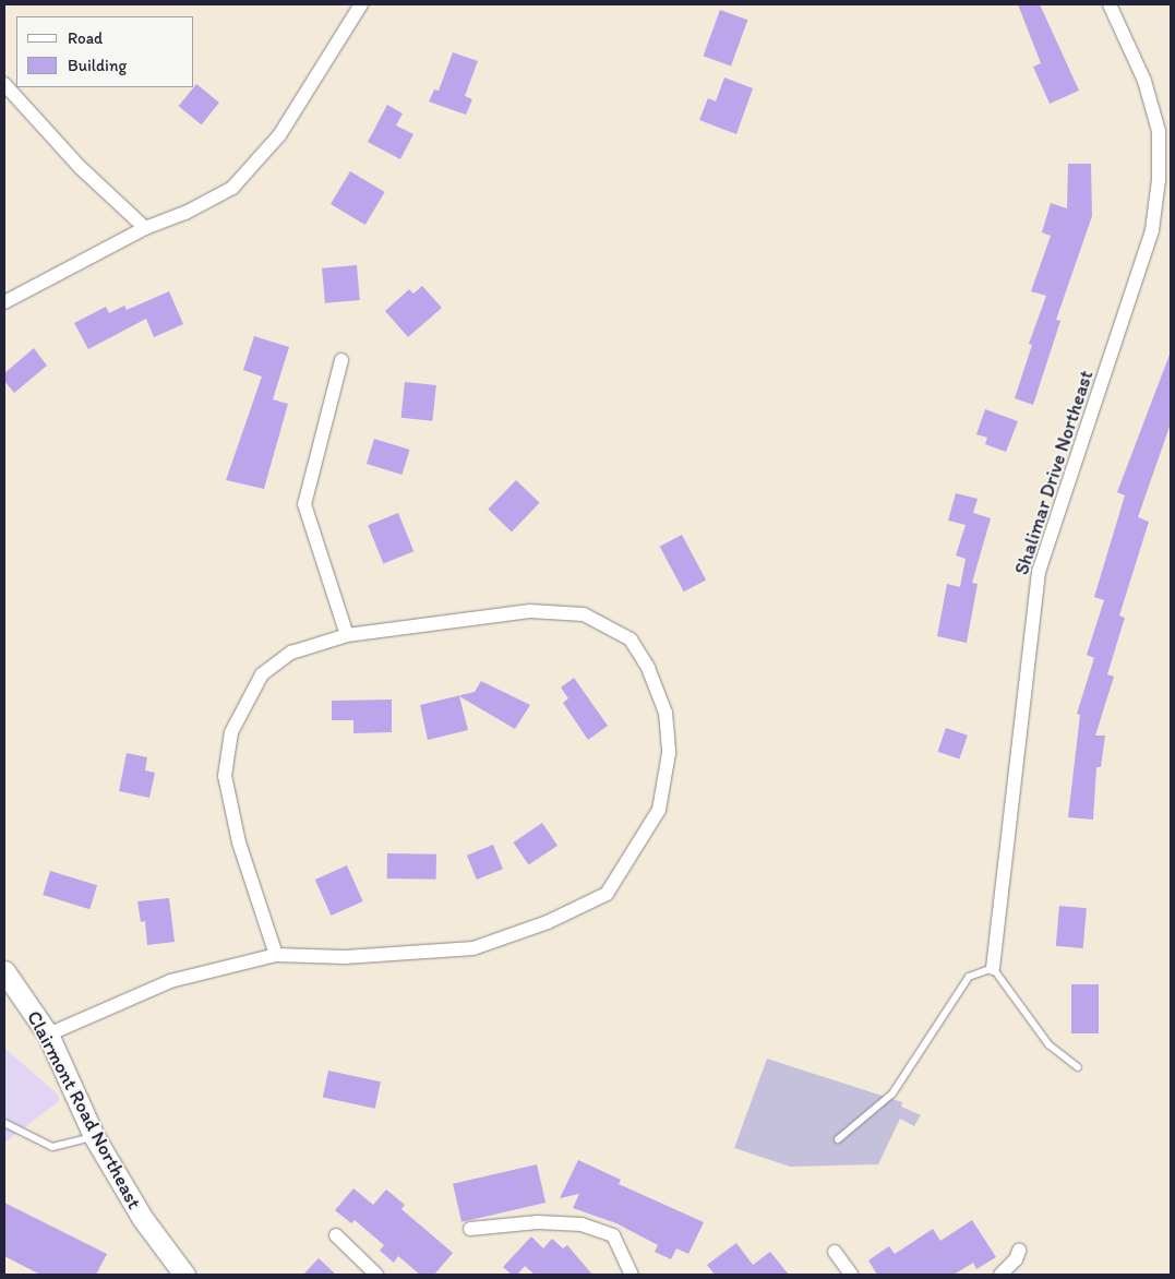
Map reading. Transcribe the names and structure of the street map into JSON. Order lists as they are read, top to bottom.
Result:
{
  "streets": {
    "main road": ["Clairmont Road Northeast"],
    "street": ["Shalimar Drive Northeast"]
  },
  "legend": ["Road", "Building"]
}
